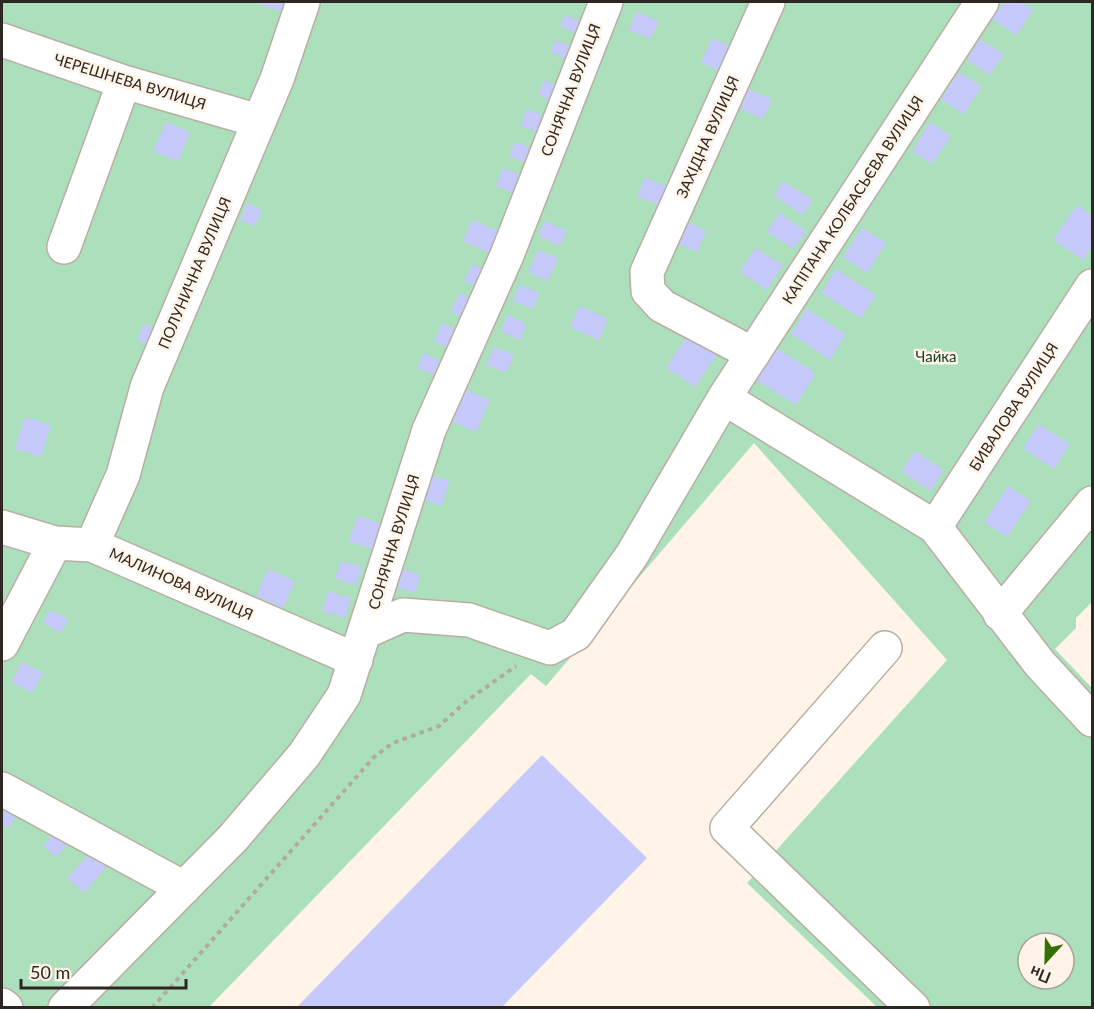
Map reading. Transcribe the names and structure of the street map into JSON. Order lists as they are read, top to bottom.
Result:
{
  "streets": {
    "lane": [
      "ЧЕРЕШНЕВА ВУЛИЦЯ",
      "СОНЯЧНА ВУЛИЦЯ",
      "ЗАХІДНА ВУЛИЦЯ",
      "КАПІТАНА КОЛБАСЬЄВА ВУЛИЦЯ",
      "ПОЛУНИЧНА ВУЛИЦЯ",
      "БИВАЛОВА ВУЛИЦЯ",
      "МАЛИНОВА ВУЛИЦЯ"
    ]
  },
  "crossings": [
    ["ЧЕРЕШНЕВА ВУЛИЦЯ", "ПОЛУНИЧНА ВУЛИЦЯ"],
    ["СОНЯЧНА ВУЛИЦЯ", "МАЛИНОВА ВУЛИЦЯ"],
    ["ЗАХІДНА ВУЛИЦЯ", "КАПІТАНА КОЛБАСЬЄВА ВУЛИЦЯ"],
    ["ПОЛУНИЧНА ВУЛИЦЯ", "МАЛИНОВА ВУЛИЦЯ"]
  ],
  "parks": ["Чайка"],
  "scale_bar": "50 m",
  "north": "bottom"
}
